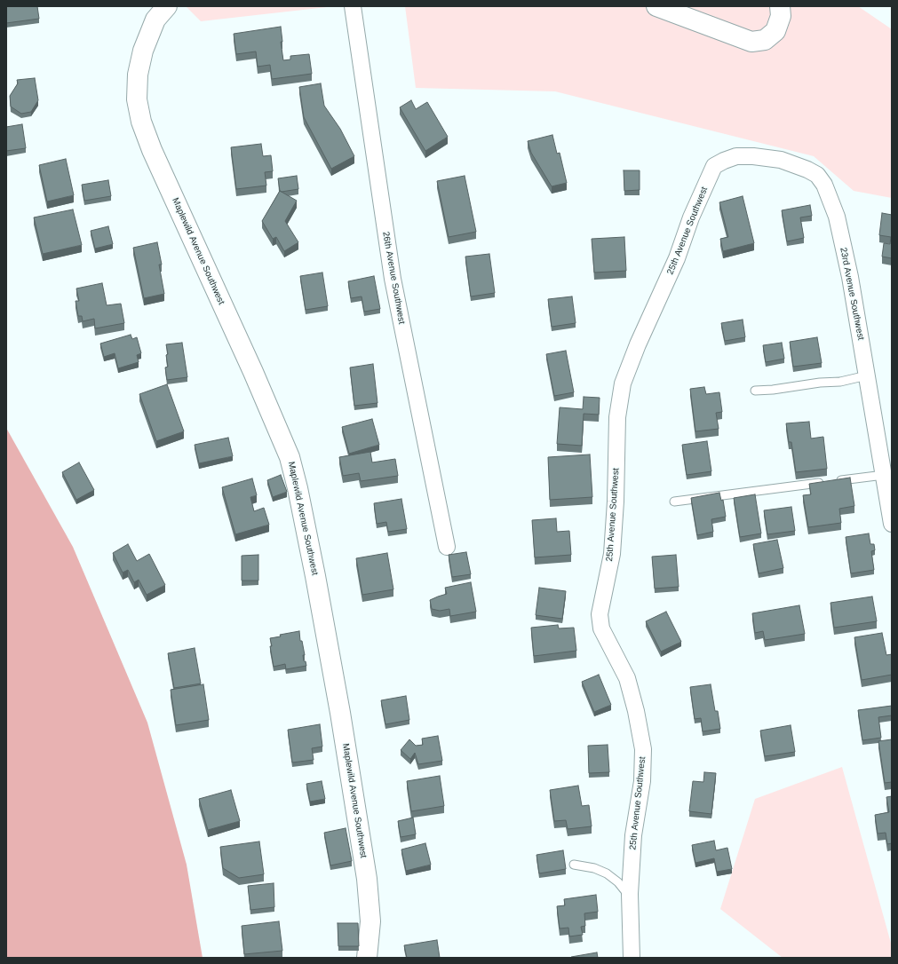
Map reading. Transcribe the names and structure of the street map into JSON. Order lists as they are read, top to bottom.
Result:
{
  "streets": {
    "street": [
      "25th Avenue Southwest",
      "Maplewild Avenue Southwest",
      "26th Avenue Southwest",
      "23rd Avenue Southwest"
    ]
  },
  "crossings": [
    ["25th Avenue Southwest", "23rd Avenue Southwest"]
  ]
}
